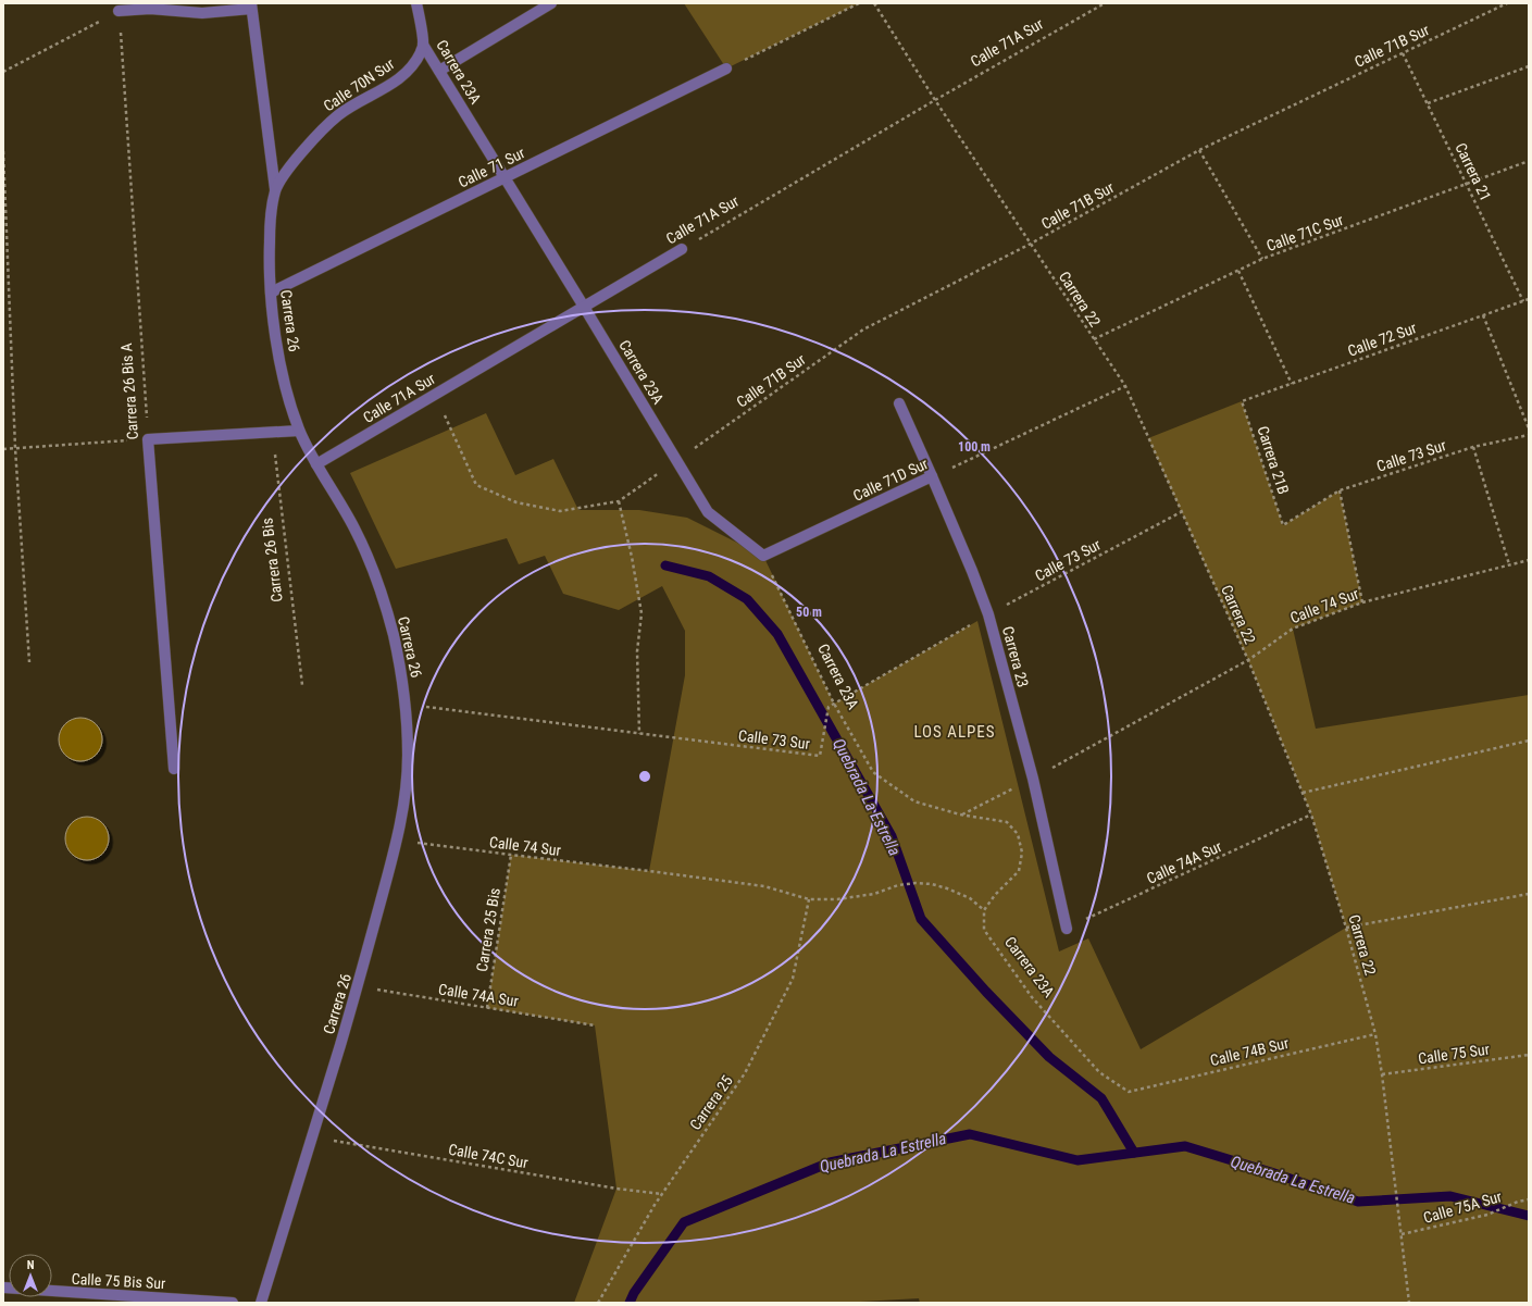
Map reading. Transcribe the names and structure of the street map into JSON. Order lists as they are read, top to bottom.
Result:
{
  "streets": {
    "street": [
      "Calle 71A Sur",
      "Carrera 23A",
      "Calle 70N Sur",
      "Calle 71 Sur",
      "Carrera 26",
      "Carrera 26 Bis A",
      "Calle 71D Sur",
      "Carrera 23",
      "Calle 75 Bis Sur"
    ],
    "path": [
      "Calle 71B Sur",
      "Carrera 21",
      "Calle 71C Sur",
      "Carrera 22",
      "Calle 72 Sur",
      "Calle 73 Sur",
      "Carrera 21B",
      "Carrera 26 Bis",
      "Calle 74 Sur",
      "Calle 74A Sur",
      "Carrera 25 Bis",
      "Calle 74B Sur",
      "Calle 75 Sur",
      "Carrera 25",
      "Calle 74C Sur",
      "Calle 75A Sur"
    ]
  },
  "crossings": [
    ["Calle 71A Sur", "Carrera 23A"],
    ["Calle 71A Sur", "Carrera 22"],
    ["Calle 71A Sur", "Carrera 26"],
    ["Calle 71B Sur", "Carrera 23A"],
    ["Calle 71B Sur", "Carrera 21"],
    ["Calle 71B Sur", "Carrera 22"],
    ["Carrera 23A", "Calle 70N Sur"],
    ["Carrera 23A", "Calle 71 Sur"],
    ["Carrera 23A", "Calle 73 Sur"],
    ["Carrera 23A", "Calle 71D Sur"],
    ["Carrera 23A", "Calle 74 Sur"],
    ["Carrera 23A", "Calle 74B Sur"],
    ["Calle 70N Sur", "Carrera 26"],
    ["Calle 71 Sur", "Carrera 26"],
    ["Carrera 21", "Calle 71C Sur"],
    ["Carrera 21", "Calle 72 Sur"],
    ["Calle 71C Sur", "Carrera 22"],
    ["Carrera 22", "Calle 73 Sur"],
    ["Carrera 22", "Calle 71D Sur"],
    ["Carrera 22", "Calle 74 Sur"],
    ["Carrera 22", "Calle 74A Sur"],
    ["Carrera 22", "Calle 74B Sur"],
    ["Carrera 22", "Calle 75 Sur"],
    ["Carrera 22", "Calle 75A Sur"],
    ["Carrera 26", "Calle 73 Sur"],
    ["Carrera 26", "Calle 74 Sur"],
    ["Carrera 26", "Calle 74A Sur"],
    ["Carrera 26", "Calle 74C Sur"],
    ["Calle 72 Sur", "Carrera 21B"],
    ["Calle 73 Sur", "Carrera 21B"],
    ["Calle 73 Sur", "Carrera 23"],
    ["Calle 71D Sur", "Carrera 23"],
    ["Calle 74 Sur", "Carrera 23"],
    ["Calle 74 Sur", "Carrera 25 Bis"],
    ["Calle 74 Sur", "Carrera 25"],
    ["Carrera 23", "Calle 74A Sur"],
    ["Calle 74A Sur", "Carrera 25 Bis"],
    ["Carrera 25", "Calle 74C Sur"]
  ],
  "districts": ["LOS ALPES"],
  "water": ["Quebrada La Estrella"],
  "north": "top",
  "rings": ["100 m", "50 m"]
}
